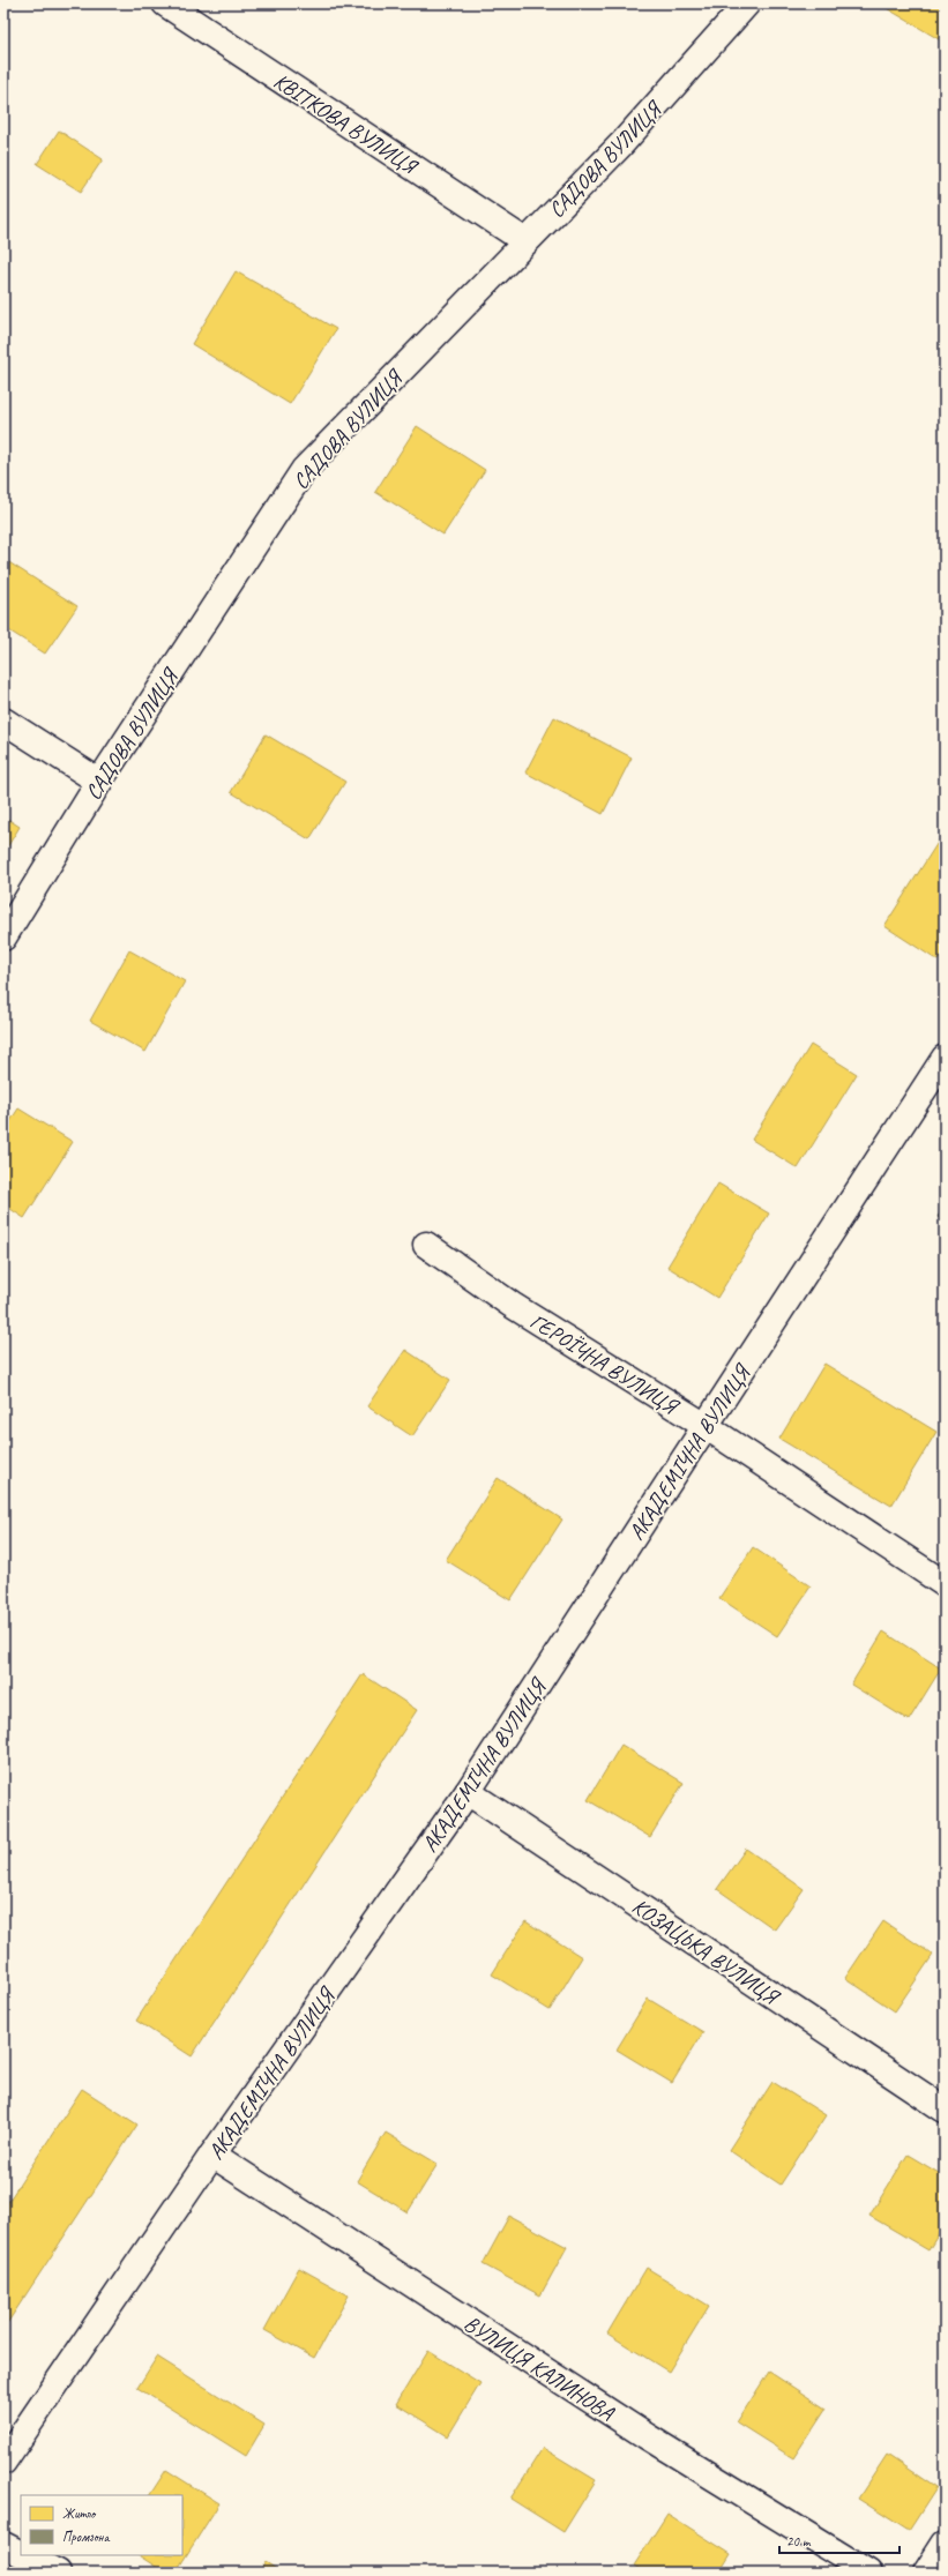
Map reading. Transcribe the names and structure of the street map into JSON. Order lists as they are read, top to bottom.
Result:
{
  "streets": {
    "street": [
      "КВІТКОВА ВУЛИЦЯ",
      "САДОВА ВУЛИЦЯ",
      "ГЕРОЇЧНА ВУЛИЦЯ",
      "АКАДЕМІЧНА ВУЛИЦЯ",
      "КОЗАЦЬКА ВУЛИЦЯ",
      "ВУЛИЦЯ КАЛИНОВА"
    ]
  },
  "crossings": [
    ["КВІТКОВА ВУЛИЦЯ", "САДОВА ВУЛИЦЯ"],
    ["ГЕРОЇЧНА ВУЛИЦЯ", "АКАДЕМІЧНА ВУЛИЦЯ"],
    ["АКАДЕМІЧНА ВУЛИЦЯ", "КОЗАЦЬКА ВУЛИЦЯ"],
    ["АКАДЕМІЧНА ВУЛИЦЯ", "ВУЛИЦЯ КАЛИНОВА"]
  ],
  "legend": ["Житло", "Промзона"],
  "scale_bar": "20 m"
}
